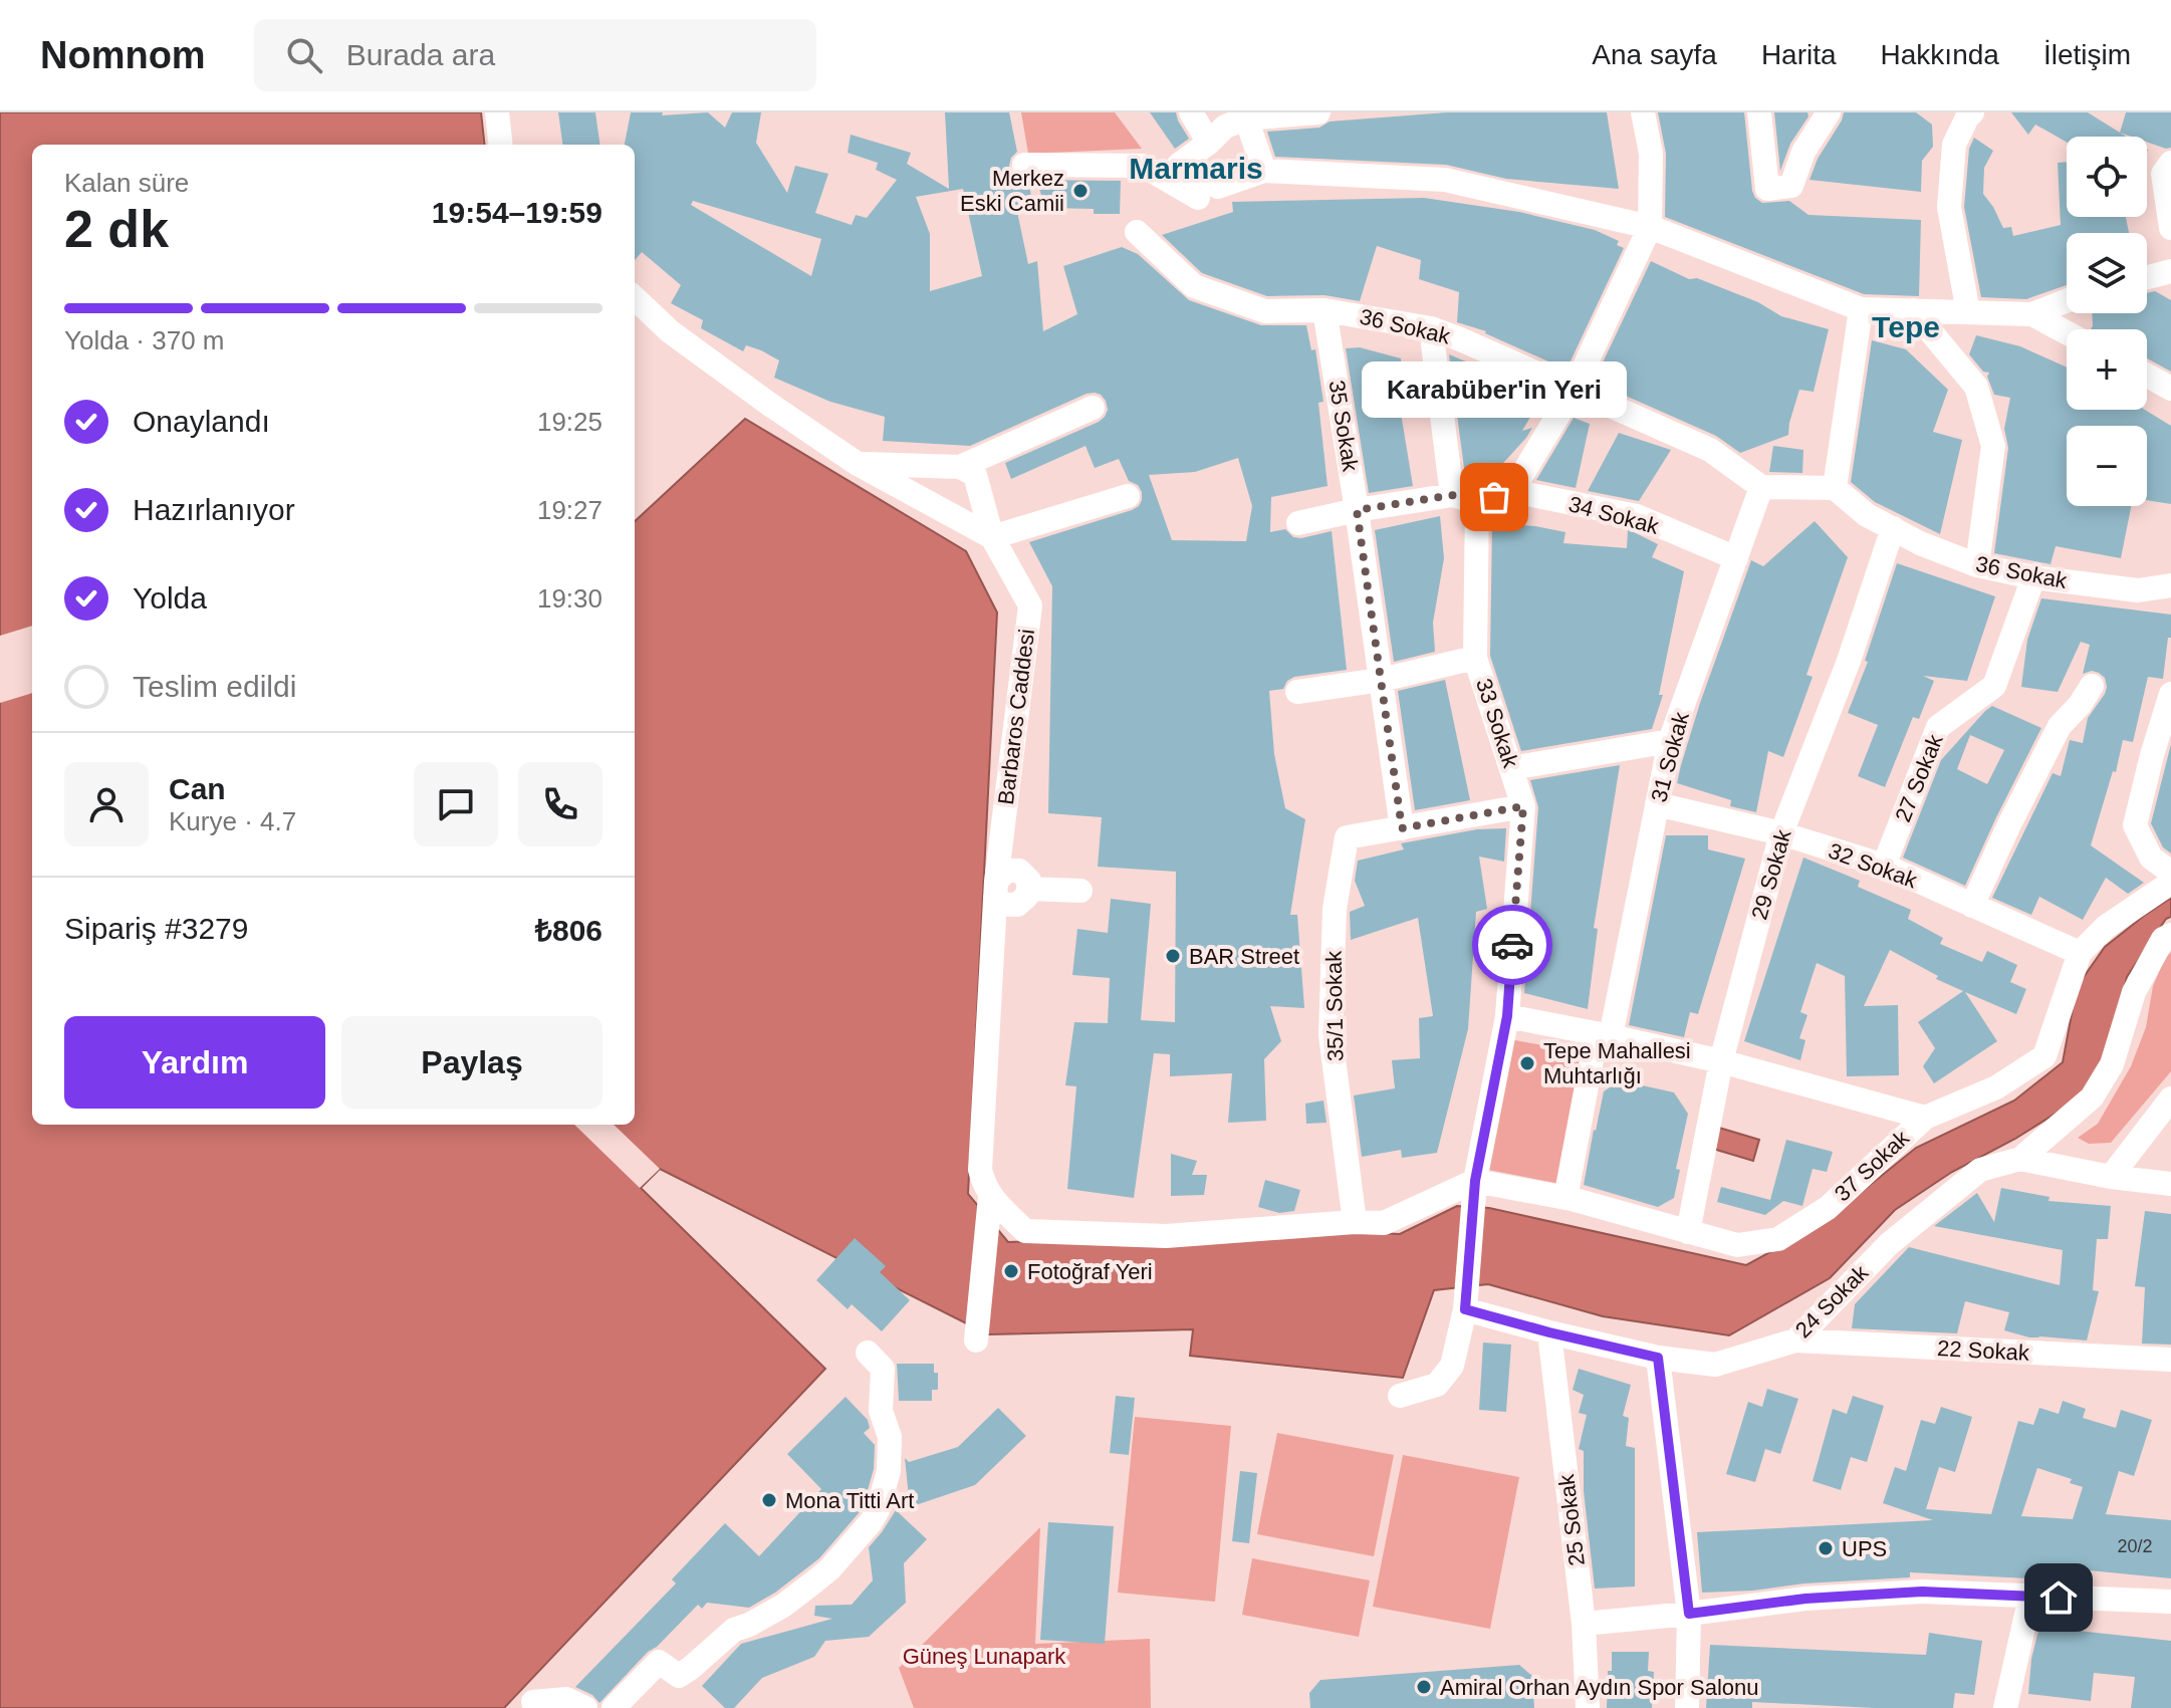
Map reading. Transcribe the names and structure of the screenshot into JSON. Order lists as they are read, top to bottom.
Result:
{
  "streets": {
    "street": [
      "36 Sokak",
      "35 Sokak",
      "34 Sokak",
      "Barbaros Caddesi",
      "33 Sokak",
      "31 Sokak",
      "27 Sokak",
      "32 Sokak",
      "29 Sokak",
      "35/1 Sokak",
      "37 Sokak",
      "24 Sokak",
      "22 Sokak",
      "25 Sokak"
    ]
  },
  "crossings": [
    ["36 Sokak", "35 Sokak"],
    ["36 Sokak", "31 Sokak"],
    ["36 Sokak", "27 Sokak"],
    ["36 Sokak", "29 Sokak"],
    ["35 Sokak", "35/1 Sokak"],
    ["34 Sokak", "33 Sokak"],
    ["34 Sokak", "31 Sokak"],
    ["33 Sokak", "37 Sokak"],
    ["33 Sokak", "24 Sokak"],
    ["31 Sokak", "32 Sokak"],
    ["31 Sokak", "37 Sokak"],
    ["27 Sokak", "32 Sokak"],
    ["32 Sokak", "29 Sokak"],
    ["32 Sokak", "37 Sokak"],
    ["29 Sokak", "37 Sokak"],
    ["24 Sokak", "22 Sokak"],
    ["24 Sokak", "25 Sokak"]
  ],
  "districts": ["Marmaris", "Tepe"],
  "parks": ["Güneş Lunapark"],
  "places": [
    "Merkez Eski Camii",
    "Karabüber'in Yeri",
    "BAR Street",
    "Tepe Mahallesi Muhtarlığı",
    "Fotoğraf Yeri",
    "Mona Titti Art",
    "UPS",
    "Amiral Orhan Aydın Spor Salonu"
  ],
  "house_numbers": ["20/2"],
  "page": {
    "header": "Nomnom",
    "search": "Burada ara",
    "nav": [
      "Ana sayfa",
      "Harita",
      "Hakkında",
      "İletişim"
    ],
    "map_buttons": ["+", "−"],
    "heading": ["2 dk", "Kalan süre", "19:54–19:59"],
    "panel": [
      "Can",
      "Kurye · 4.7",
      "Sipariş #3279",
      "₺806"
    ],
    "bar": "Yolda · 370 m",
    "bubble": "Karabüber'in Yeri",
    "list": [
      ["Onaylandı", "19:25"],
      ["Hazırlanıyor", "19:27"],
      ["Yolda", "19:30"],
      "Teslim edildi"
    ],
    "buttons": ["Yardım", "Paylaş"]
  }
}
